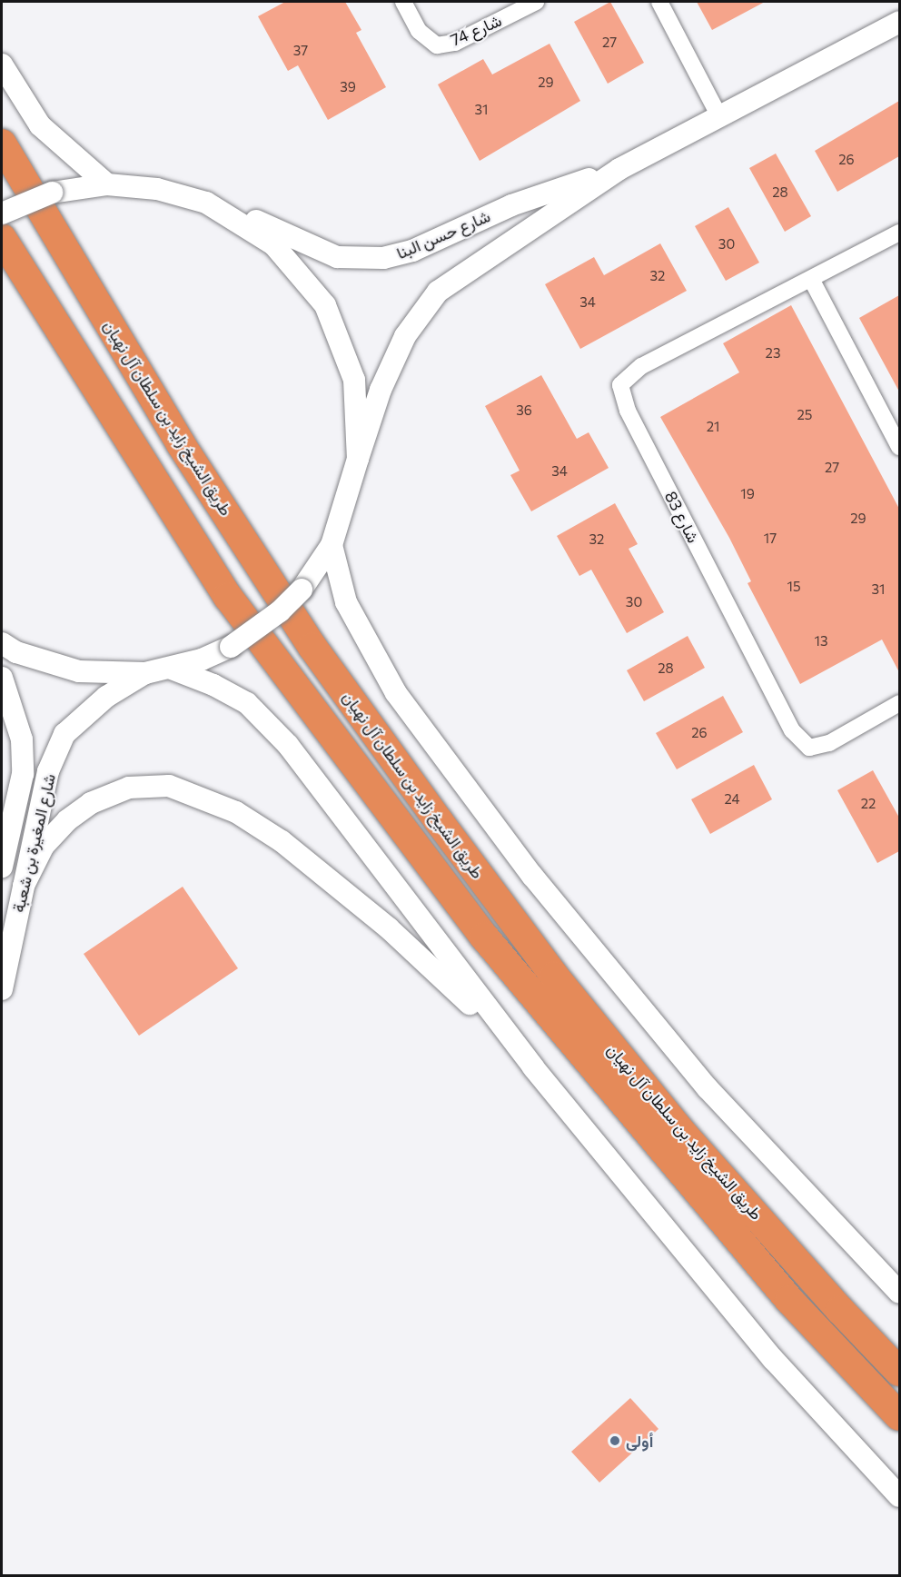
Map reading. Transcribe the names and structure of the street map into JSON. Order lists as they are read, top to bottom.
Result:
{
  "streets": {
    "highway": ["طريق الشيخ زايد بن سلطان آل نهيان"],
    "main road": ["شارع حسن البنا", "شارع المغيرة بن شعبة"],
    "street": ["شارع 74", "شارع 83"]
  },
  "places": ["أولى"],
  "house_numbers": [
    "27",
    "37",
    "29",
    "39",
    "31",
    "26",
    "28",
    "30",
    "32",
    "34",
    "23",
    "36",
    "25",
    "21",
    "27",
    "34",
    "19",
    "29",
    "17",
    "32",
    "15",
    "31",
    "30",
    "13",
    "28",
    "26",
    "24",
    "22"
  ]
}
